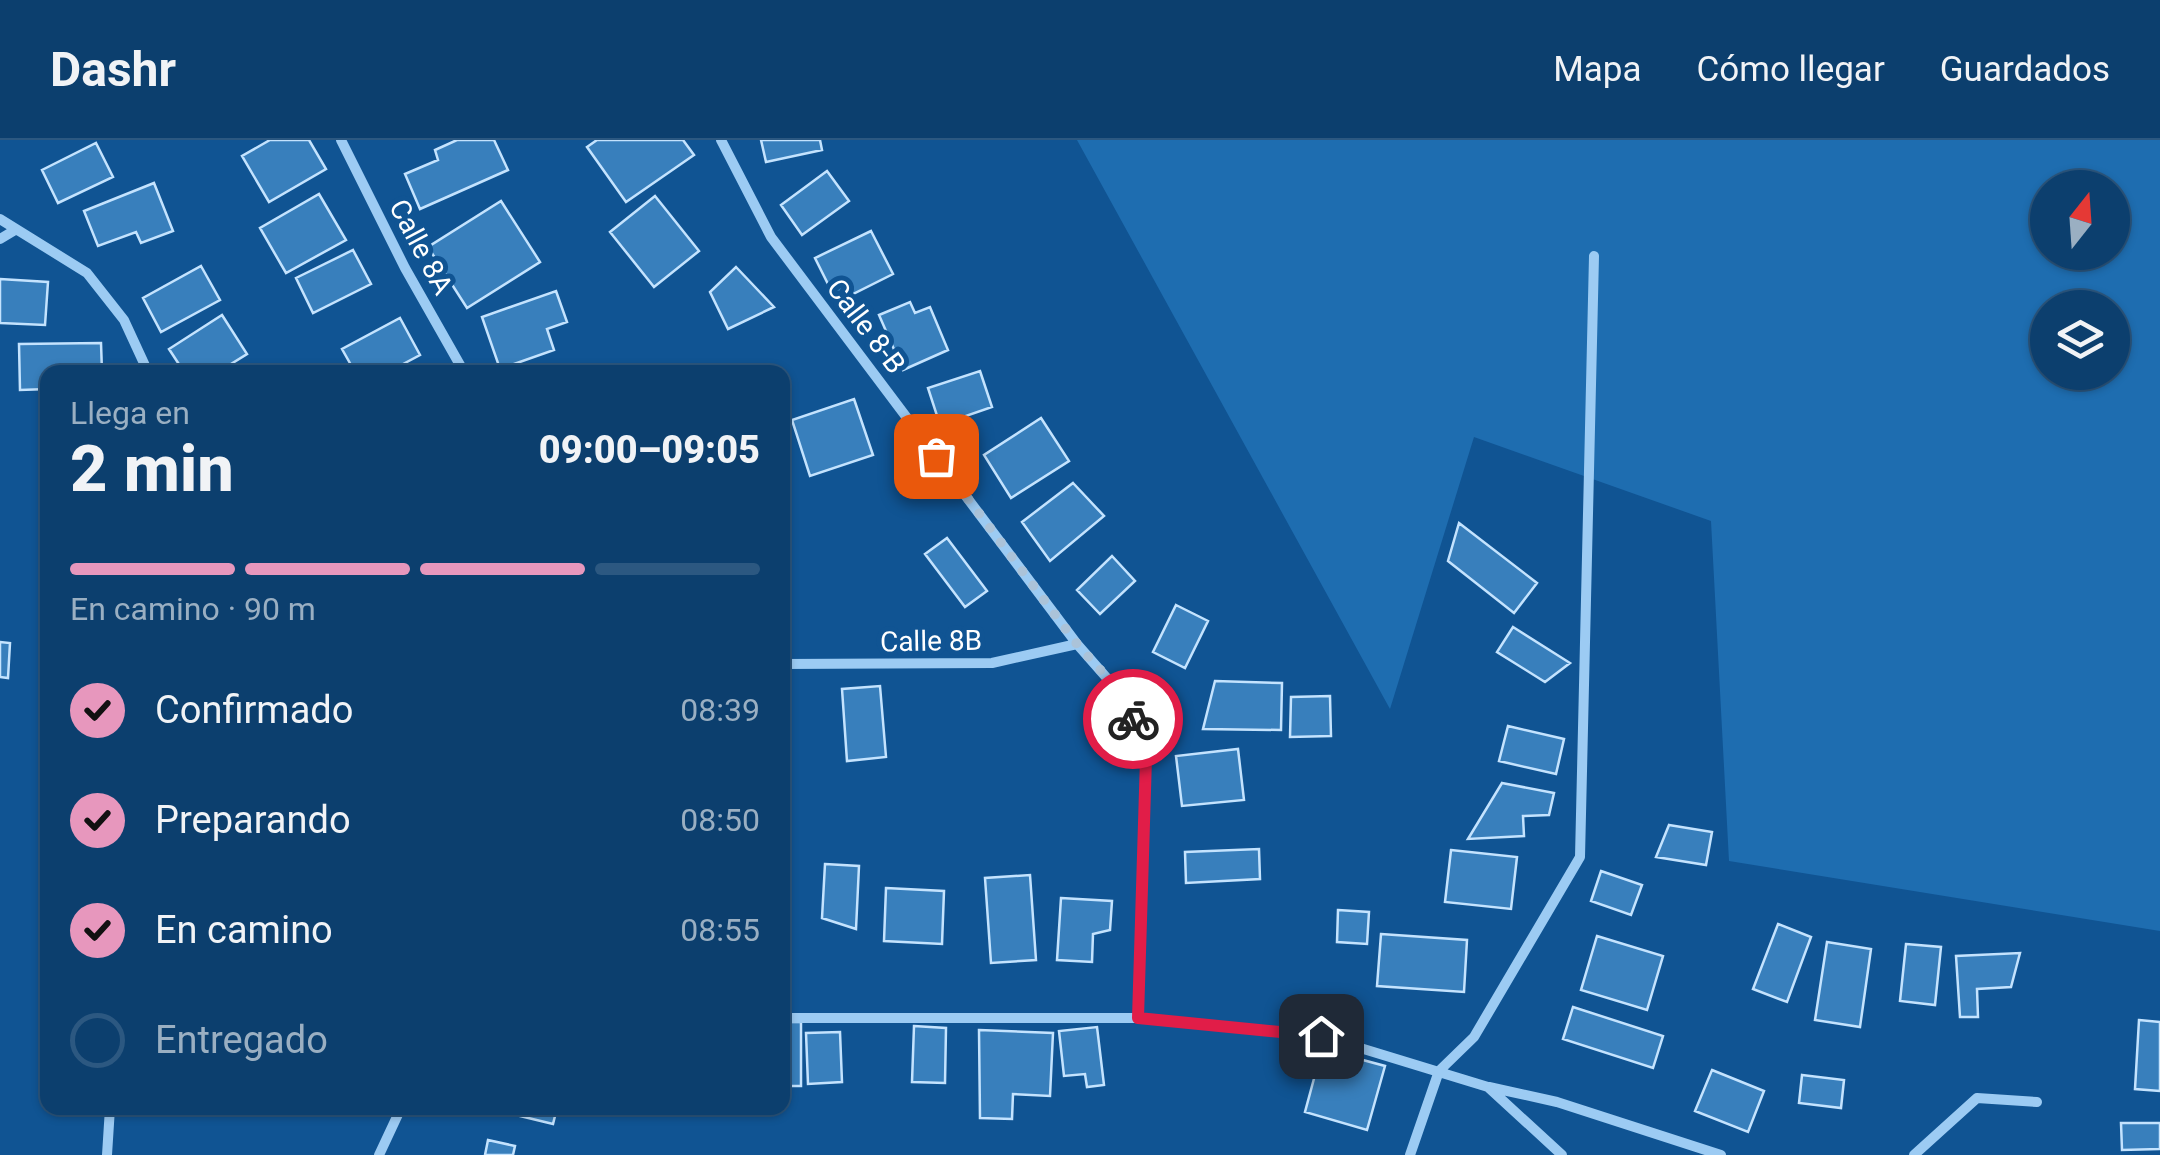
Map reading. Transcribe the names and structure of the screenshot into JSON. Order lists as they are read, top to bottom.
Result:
{
  "streets": {
    "street": ["Calle 8A", "Calle 8-B", "Calle 8B"]
  },
  "crossings": [
    ["Calle 8-B", "Calle 8B"]
  ],
  "north": "top",
  "page": {
    "header": "Dashr",
    "nav": ["Mapa", "Cómo llegar", "Guardados"],
    "heading": ["2 min", "Llega en", "09:00–09:05"],
    "bar": "En camino · 90 m",
    "list": [
      ["Confirmado", "08:39"],
      ["Preparando", "08:50"],
      ["En camino", "08:55"],
      "Entregado"
    ]
  }
}
